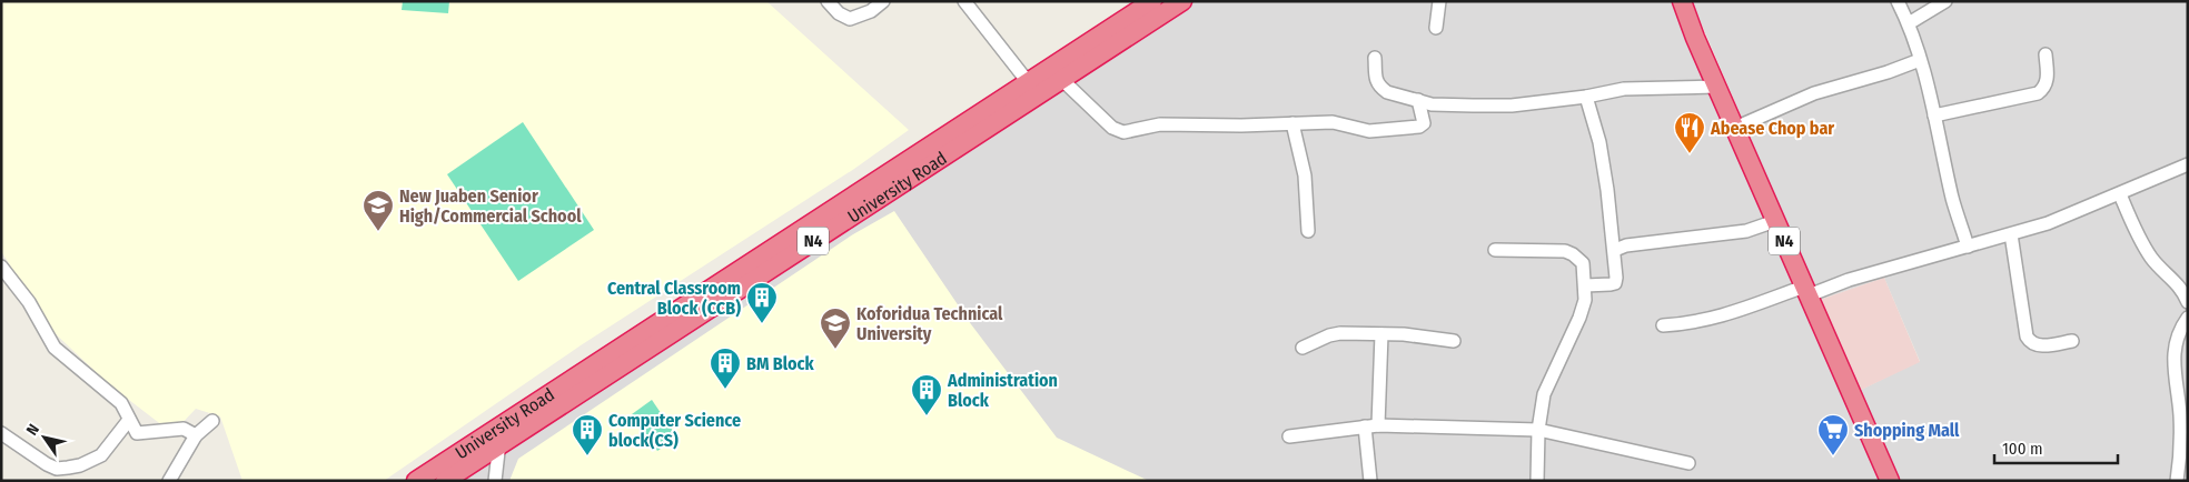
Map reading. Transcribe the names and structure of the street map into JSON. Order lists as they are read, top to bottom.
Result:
{
  "streets": {
    "highway": ["University Road", "N4"]
  },
  "places": {
    "restaurant": ["Abease Chop bar"],
    "school or university": ["New Juaben Senior High/Commercial School", "Koforidua Technical University"],
    "building": [
      "Central Classroom Block (CCB)",
      "BM Block",
      "Administration Block",
      "Computer Science block(CS)"
    ],
    "supermarket": ["Shopping Mall"]
  },
  "scale_bar": "100 m",
  "north": "top left"
}
